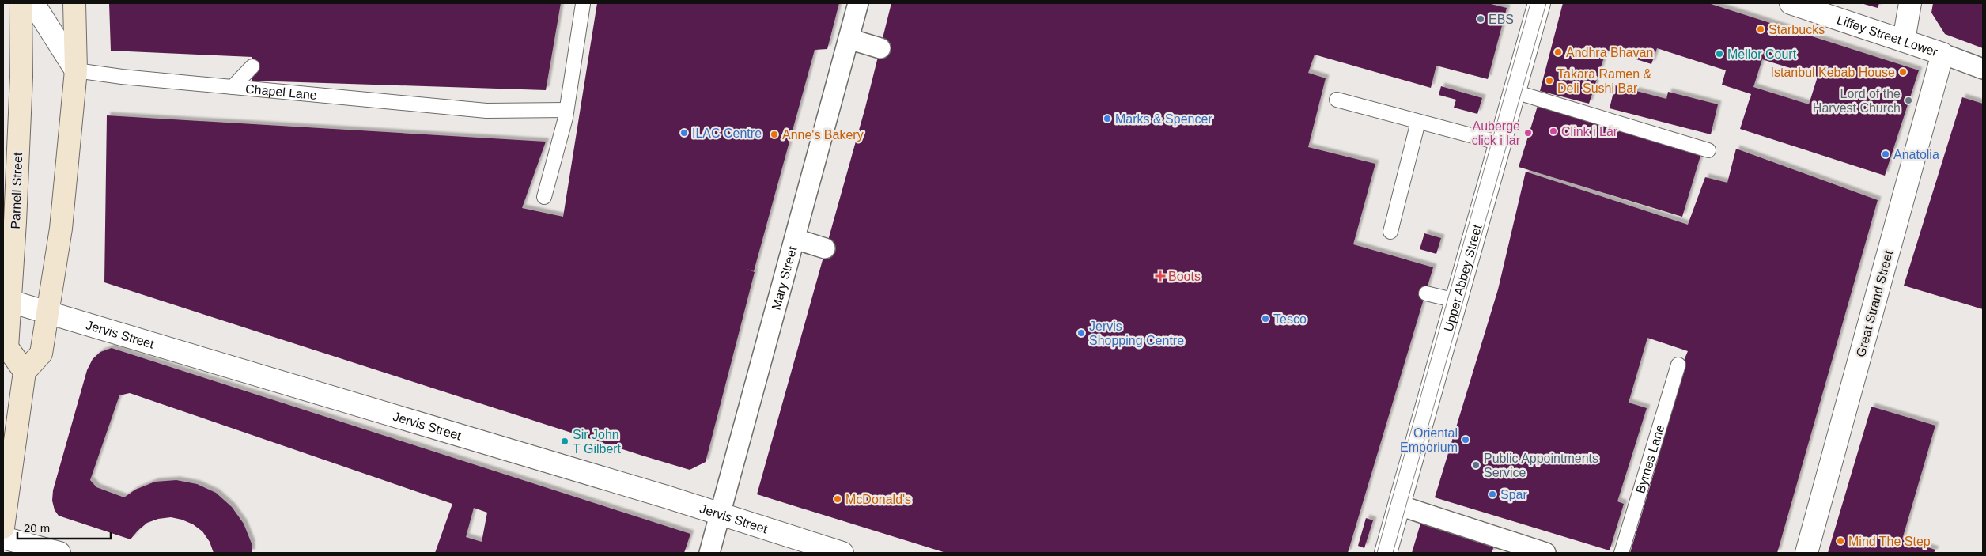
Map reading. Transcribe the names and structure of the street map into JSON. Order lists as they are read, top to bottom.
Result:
{
  "streets": {
    "main road": ["Parnell Street"],
    "street": [
      "Liffey Street Lower",
      "Mary Street",
      "Upper Abbey Street",
      "Great Strand Street",
      "Jervis Street"
    ],
    "lane": ["Chapel Lane", "Byrnes Lane"]
  },
  "crossings": [
    ["Liffey Street Lower", "Great Strand Street"],
    ["Parnell Street", "Jervis Street"],
    ["Mary Street", "Jervis Street"]
  ],
  "places": {
    "other": [
      "EBS",
      "Starbucks",
      "Andhra Bhavan",
      "Mellor Court",
      "Istanbul Kebab House",
      "Takara Ramen & Deli Sushi Bar",
      "Lord of the Harvest Church",
      "Marks & Spencer",
      "Clink i Lár",
      "ILAC Centre",
      "Auberge click i lar",
      "Anne's Bakery",
      "Anatolia",
      "Tesco",
      "Jervis Shopping Centre",
      "Oriental Emporium",
      "Sir John T Gilbert",
      "Public Appointments Service",
      "Spar",
      "McDonald's",
      "Mind The Step"
    ],
    "health": ["Boots"]
  },
  "scale_bar": "20 m"
}
